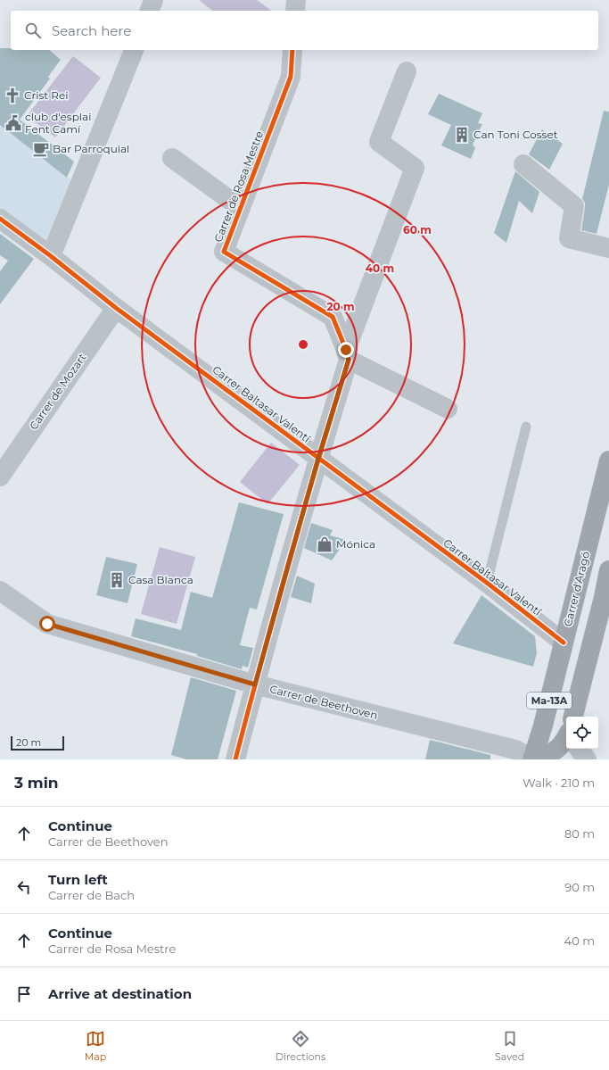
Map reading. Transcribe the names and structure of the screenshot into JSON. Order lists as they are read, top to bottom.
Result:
{
  "streets": {
    "main road": ["Carrer d'Aragó", "Ma-13A"],
    "street": [
      "Carrer de Rosa Mestre",
      "Carrer de Mozart",
      "Carrer Baltasar Valentí",
      "Carrer de Beethoven"
    ]
  },
  "crossings": [
    ["Carrer de Mozart", "Carrer Baltasar Valentí"],
    ["Carrer Baltasar Valentí", "Carrer d'Aragó"],
    ["Carrer d'Aragó", "Carrer de Beethoven"]
  ],
  "places": {
    "church": ["Crist Rei"],
    "public building": ["club d'esplai Fent Camí"],
    "building": ["Can Toni Cosset", "Casa Blanca"],
    "cafe": ["Bar Parroquial"],
    "shop": ["Mónica"]
  },
  "scale_bar": "20 m",
  "page": {
    "search": "Search here",
    "scale": "20 m",
    "heading": ["3 min", "Walk · 210 m"],
    "list": [
      ["Continue", "Carrer de Beethoven", "80 m"],
      ["Turn left", "Carrer de Bach", "90 m"],
      ["Continue", "Carrer de Rosa Mestre", "40 m"],
      "Arrive at destination"
    ],
    "nav": ["Map", "Directions", "Saved"]
  },
  "rings": ["60 m", "40 m", "20 m"]
}
